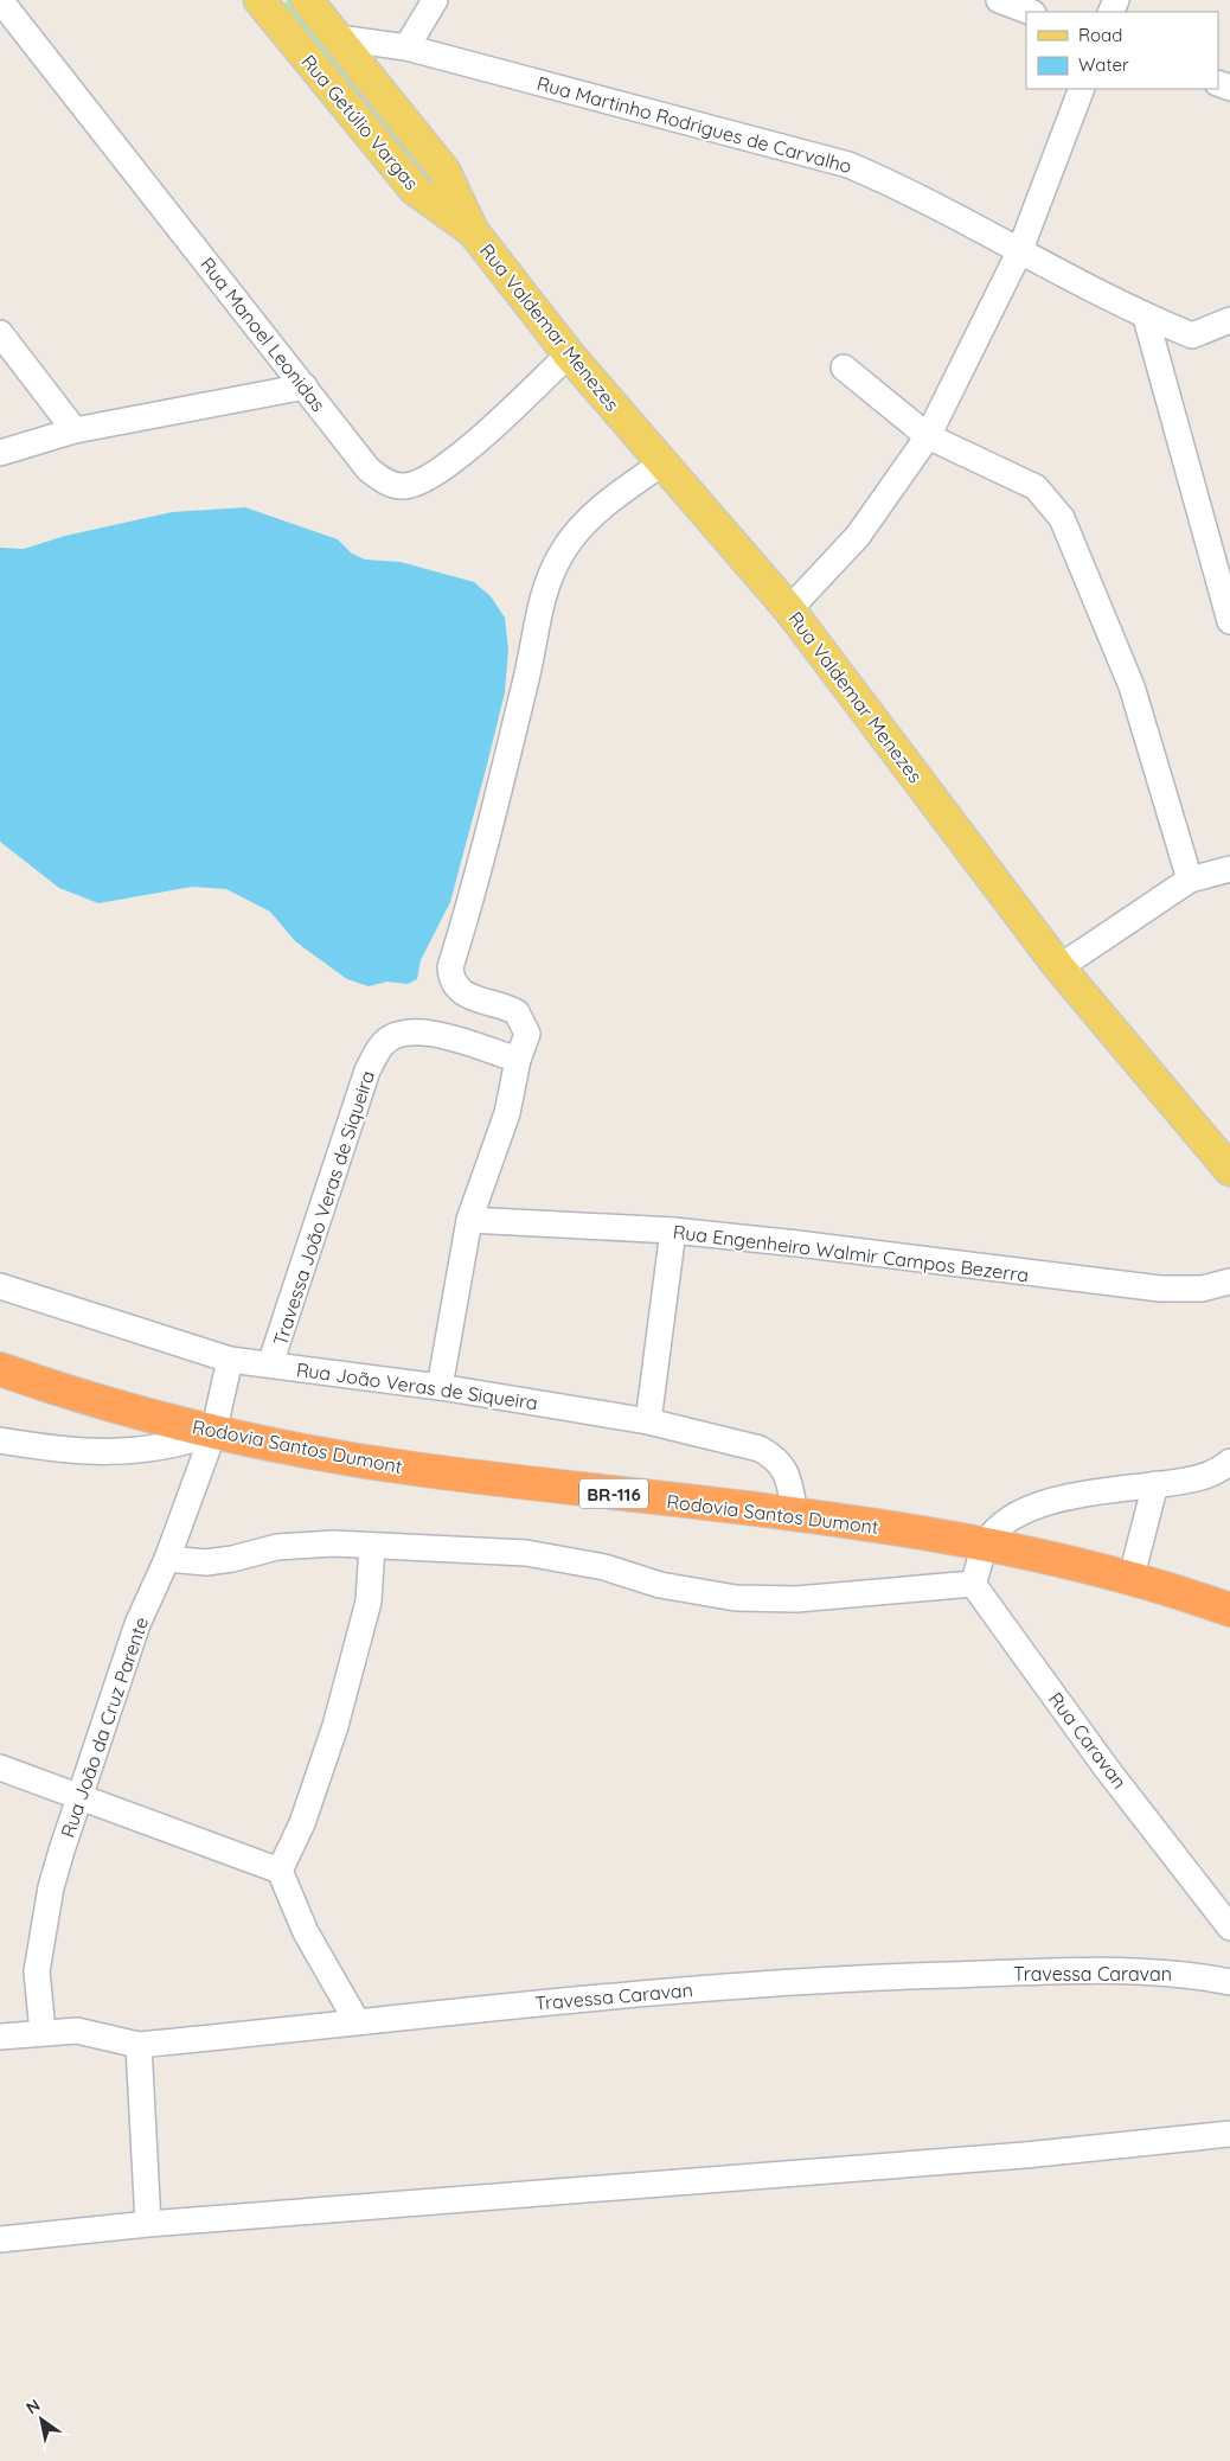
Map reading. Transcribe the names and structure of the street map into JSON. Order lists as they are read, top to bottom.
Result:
{
  "streets": {
    "highway": ["Rodovia Santos Dumont", "BR-116"],
    "main road": ["Rua Getúlio Vargas", "Rua Valdemar Menezes"],
    "street": [
      "Rua Martinho Rodrigues de Carvalho",
      "Rua Manoel Leonidas",
      "Travessa João Veras de Siqueira",
      "Rua Engenheiro Walmir Campos Bezerra",
      "Rua João Veras de Siqueira",
      "Rua João da Cruz Parente",
      "Rua Caravan",
      "Travessa Caravan"
    ]
  },
  "crossings": [
    ["Rua Getúlio Vargas", "Rua Martinho Rodrigues de Carvalho"],
    ["Rua Getúlio Vargas", "Rua Valdemar Menezes"],
    ["Rua Valdemar Menezes", "Rua Manoel Leonidas"],
    ["Travessa João Veras de Siqueira", "Rua João Veras de Siqueira"],
    ["Rua João Veras de Siqueira", "Rodovia Santos Dumont"],
    ["Rua João Veras de Siqueira", "Rua João da Cruz Parente"],
    ["Rodovia Santos Dumont", "Rua João da Cruz Parente"],
    ["Rua João da Cruz Parente", "Travessa Caravan"]
  ],
  "legend": ["Road", "Water"],
  "north": "top left"
}
